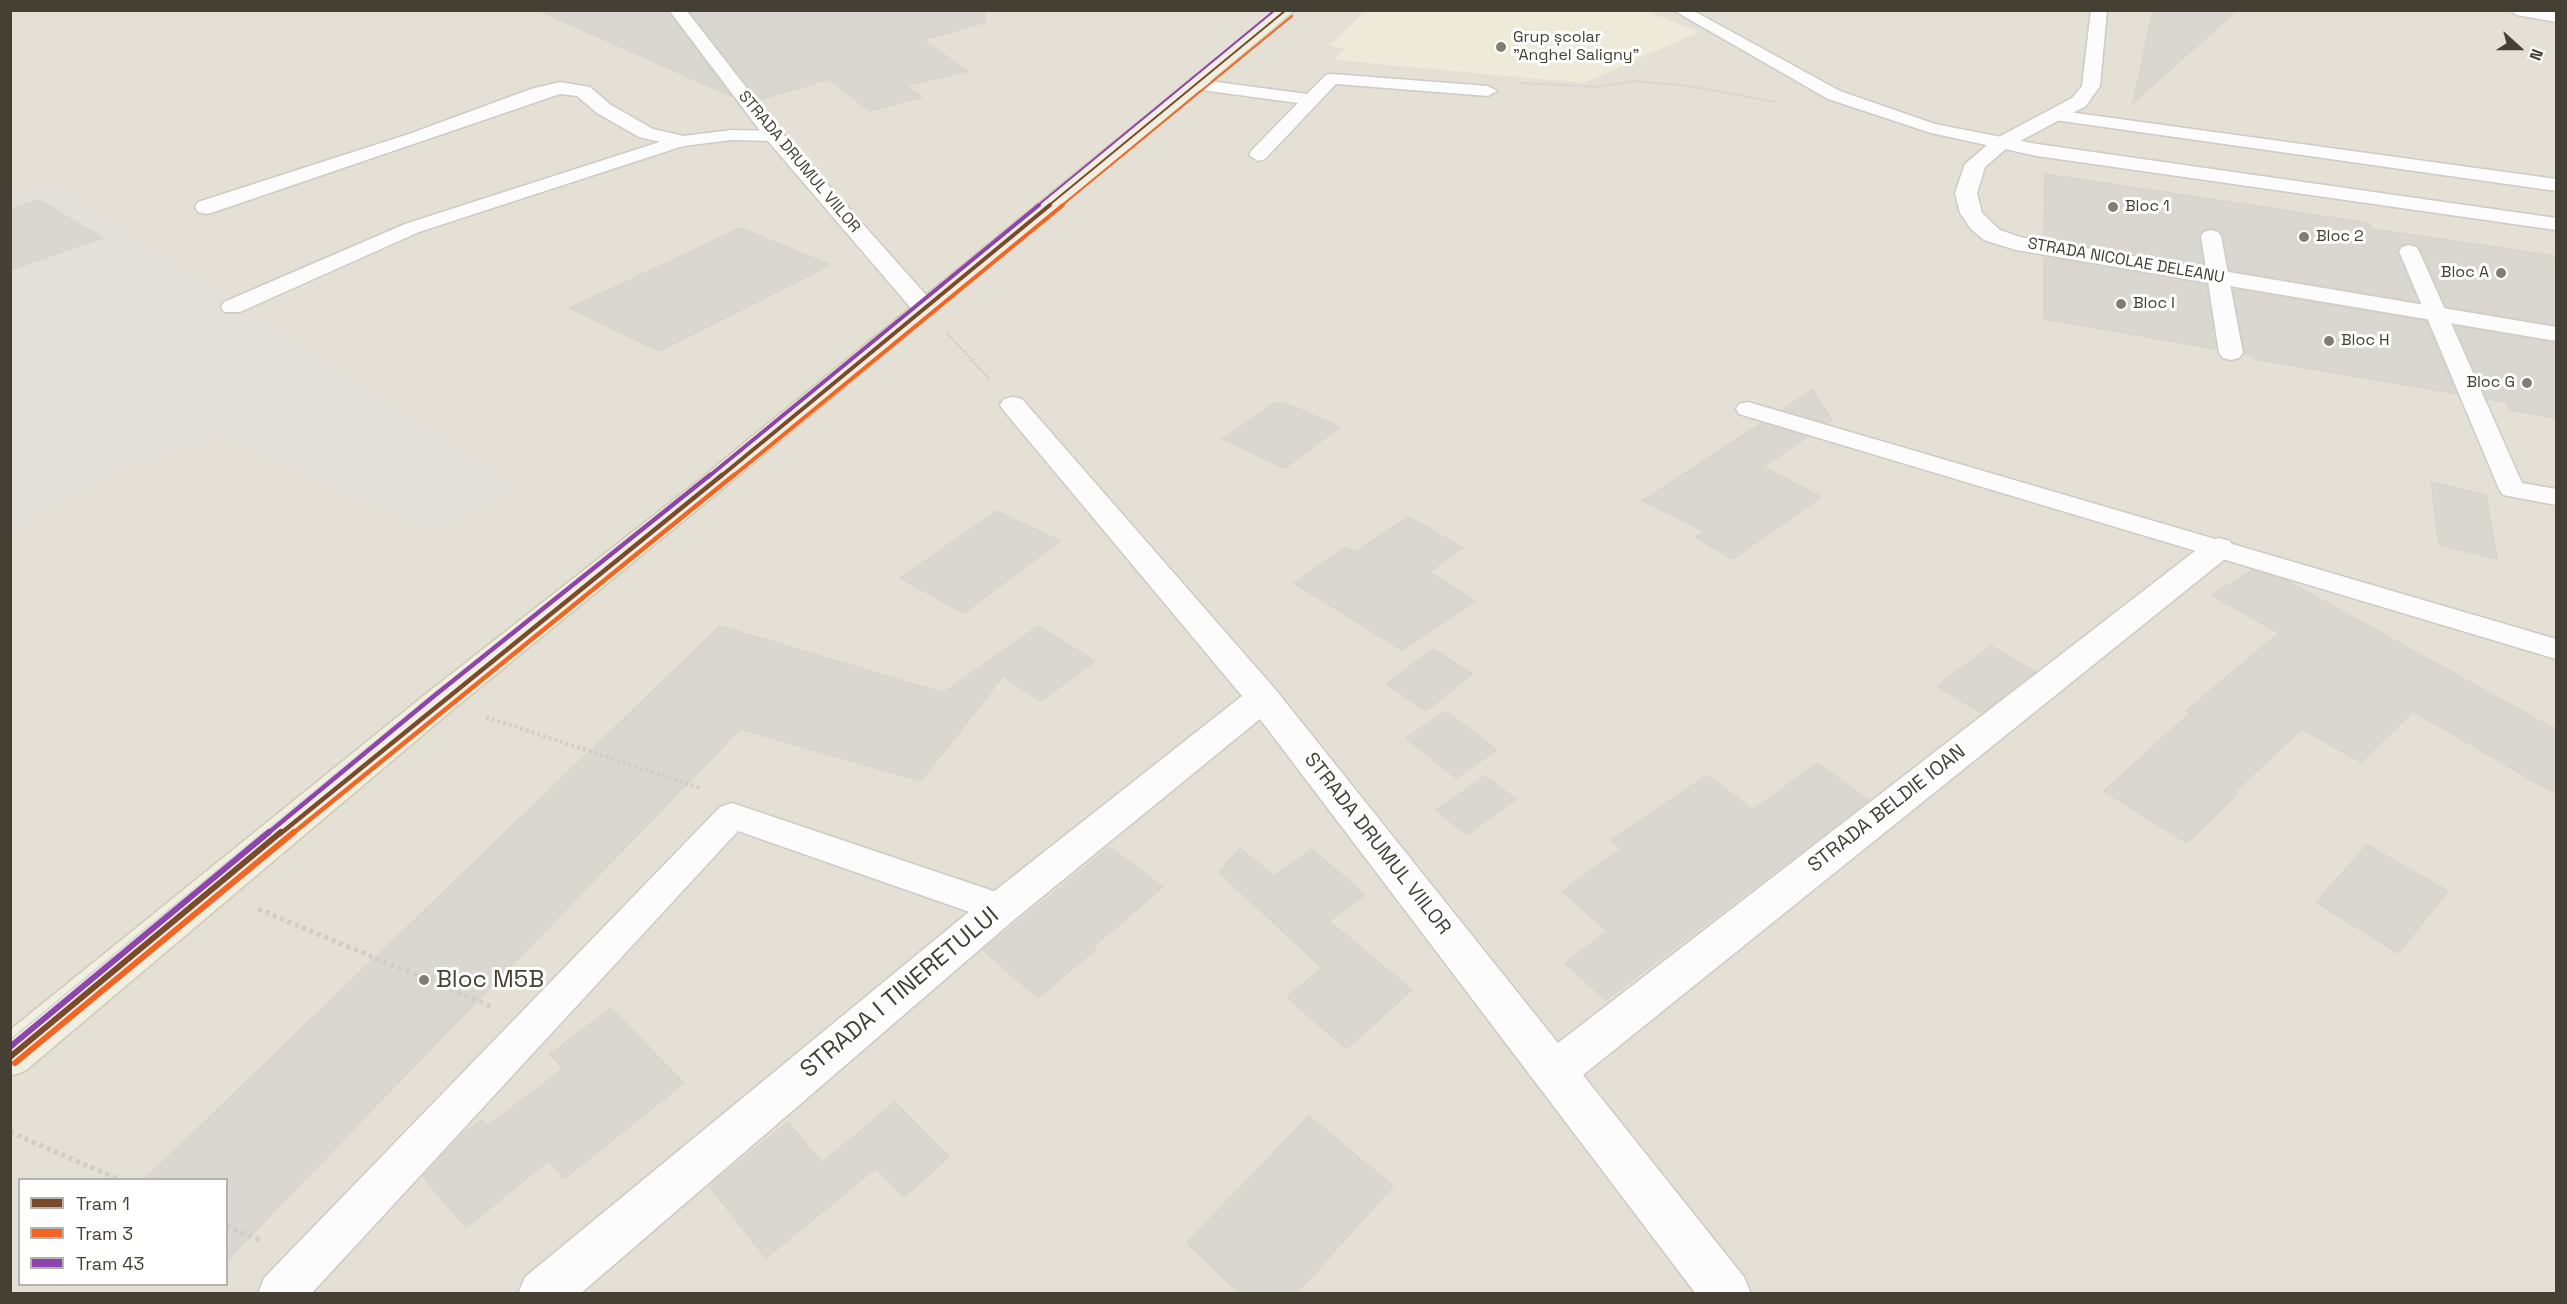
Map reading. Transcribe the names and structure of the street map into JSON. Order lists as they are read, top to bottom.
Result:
{
  "streets": {
    "street": [
      "STRADA DRUMUL VIILOR",
      "STRADA NICOLAE DELEANU",
      "STRADA BELDIE IOAN",
      "STRADA I TINERETULUI"
    ]
  },
  "crossings": [
    ["STRADA DRUMUL VIILOR", "STRADA BELDIE IOAN"],
    ["STRADA DRUMUL VIILOR", "STRADA I TINERETULUI"]
  ],
  "places": [
    "Grup școlar \"Anghel Saligny\"",
    "Bloc 1",
    "Bloc 2",
    "Bloc A",
    "Bloc I",
    "Bloc H",
    "Bloc G",
    "Bloc M5B"
  ],
  "lines": ["tram line 1", "tram line 43", "tram line 3"],
  "legend": ["Tram 1", "Tram 3", "Tram 43"],
  "north": "right"
}
